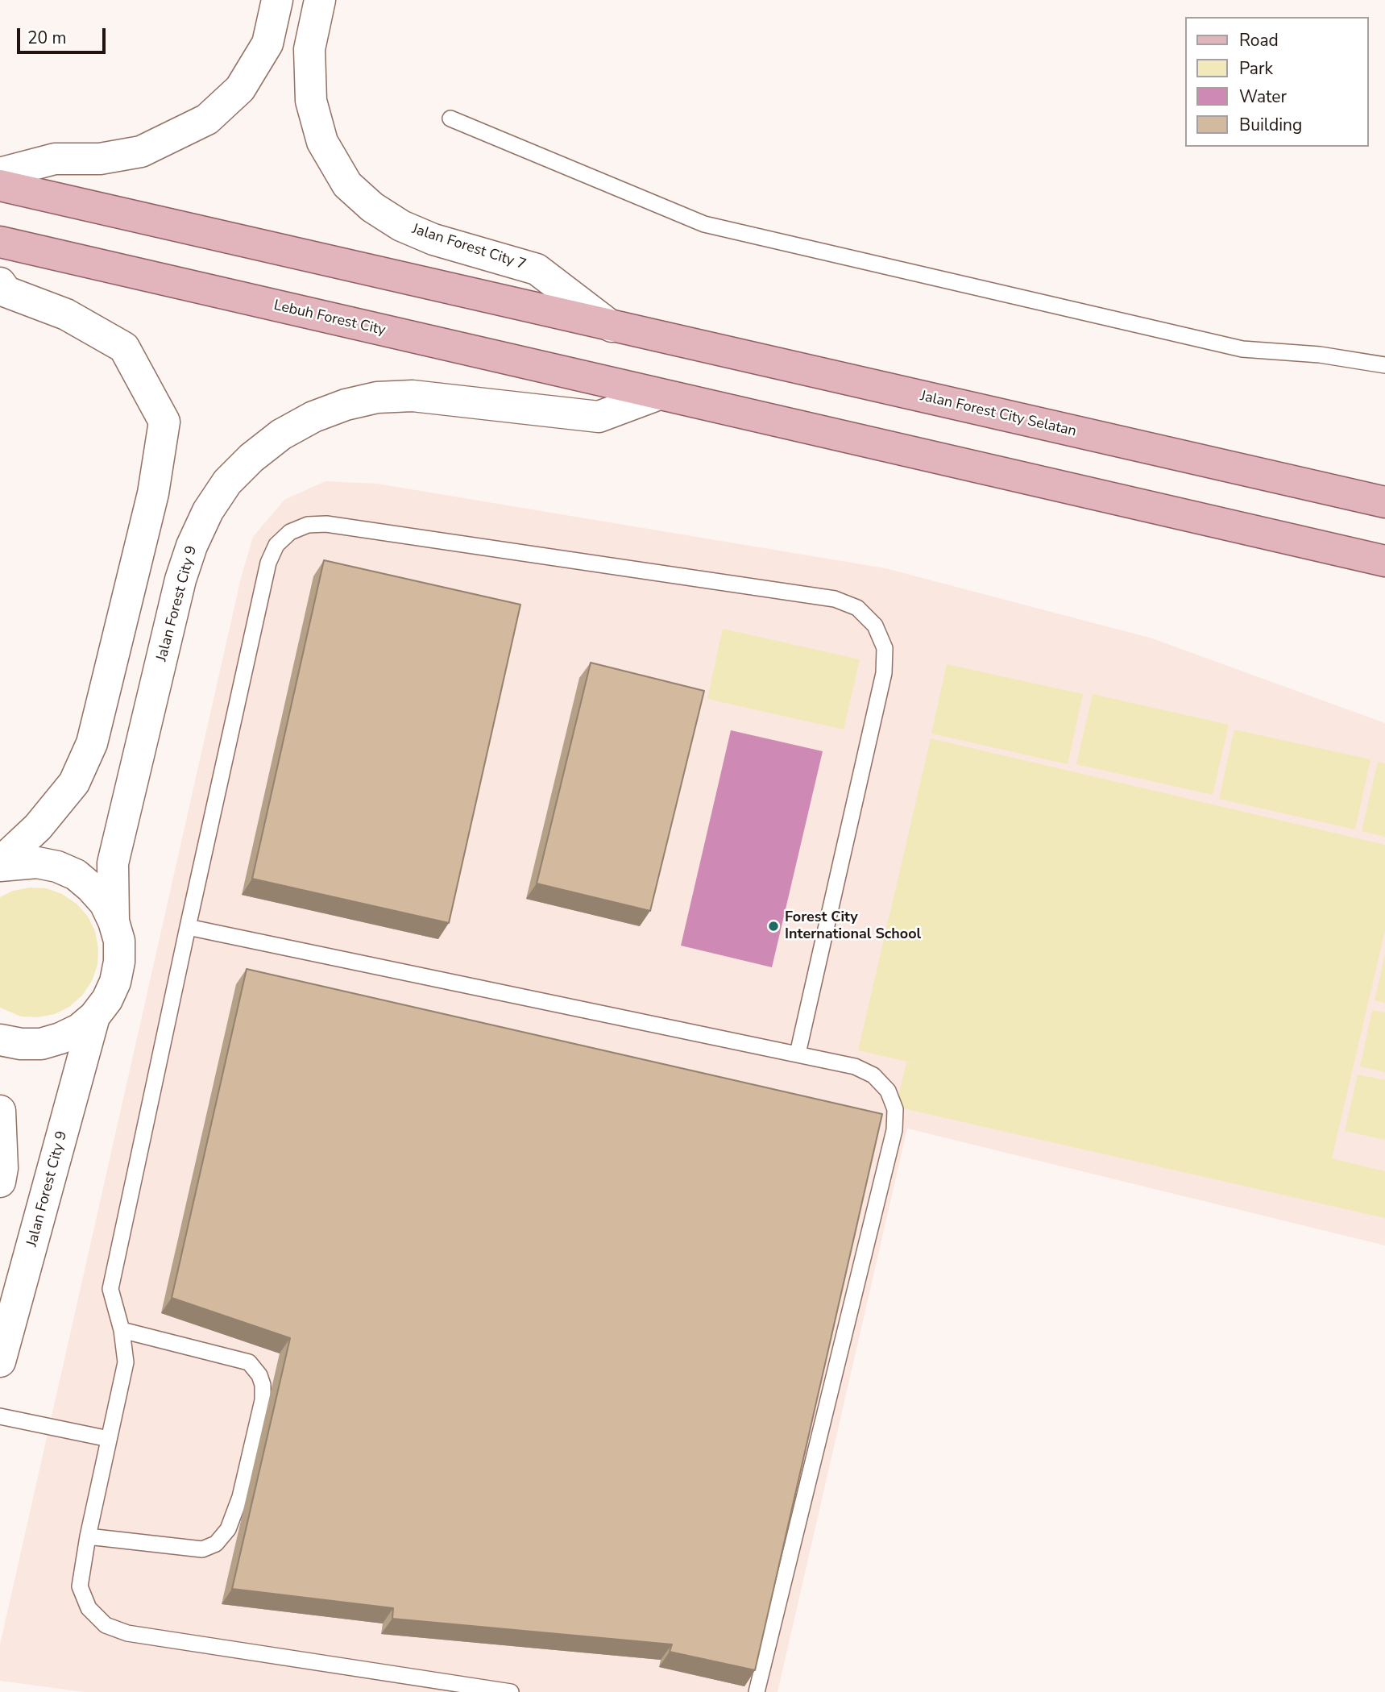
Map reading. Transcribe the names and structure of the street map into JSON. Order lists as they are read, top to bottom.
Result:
{
  "streets": {
    "main road": ["Lebuh Forest City", "Jalan Forest City Selatan"],
    "street": ["Jalan Forest City 7", "Jalan Forest City 9"]
  },
  "crossings": [
    ["Jalan Forest City 7", "Jalan Forest City Selatan"],
    ["Lebuh Forest City", "Jalan Forest City 9"]
  ],
  "places": ["Forest City International School"],
  "legend": [
    "Road",
    "Park",
    "Water",
    "Building"
  ],
  "scale_bar": "20 m"
}
